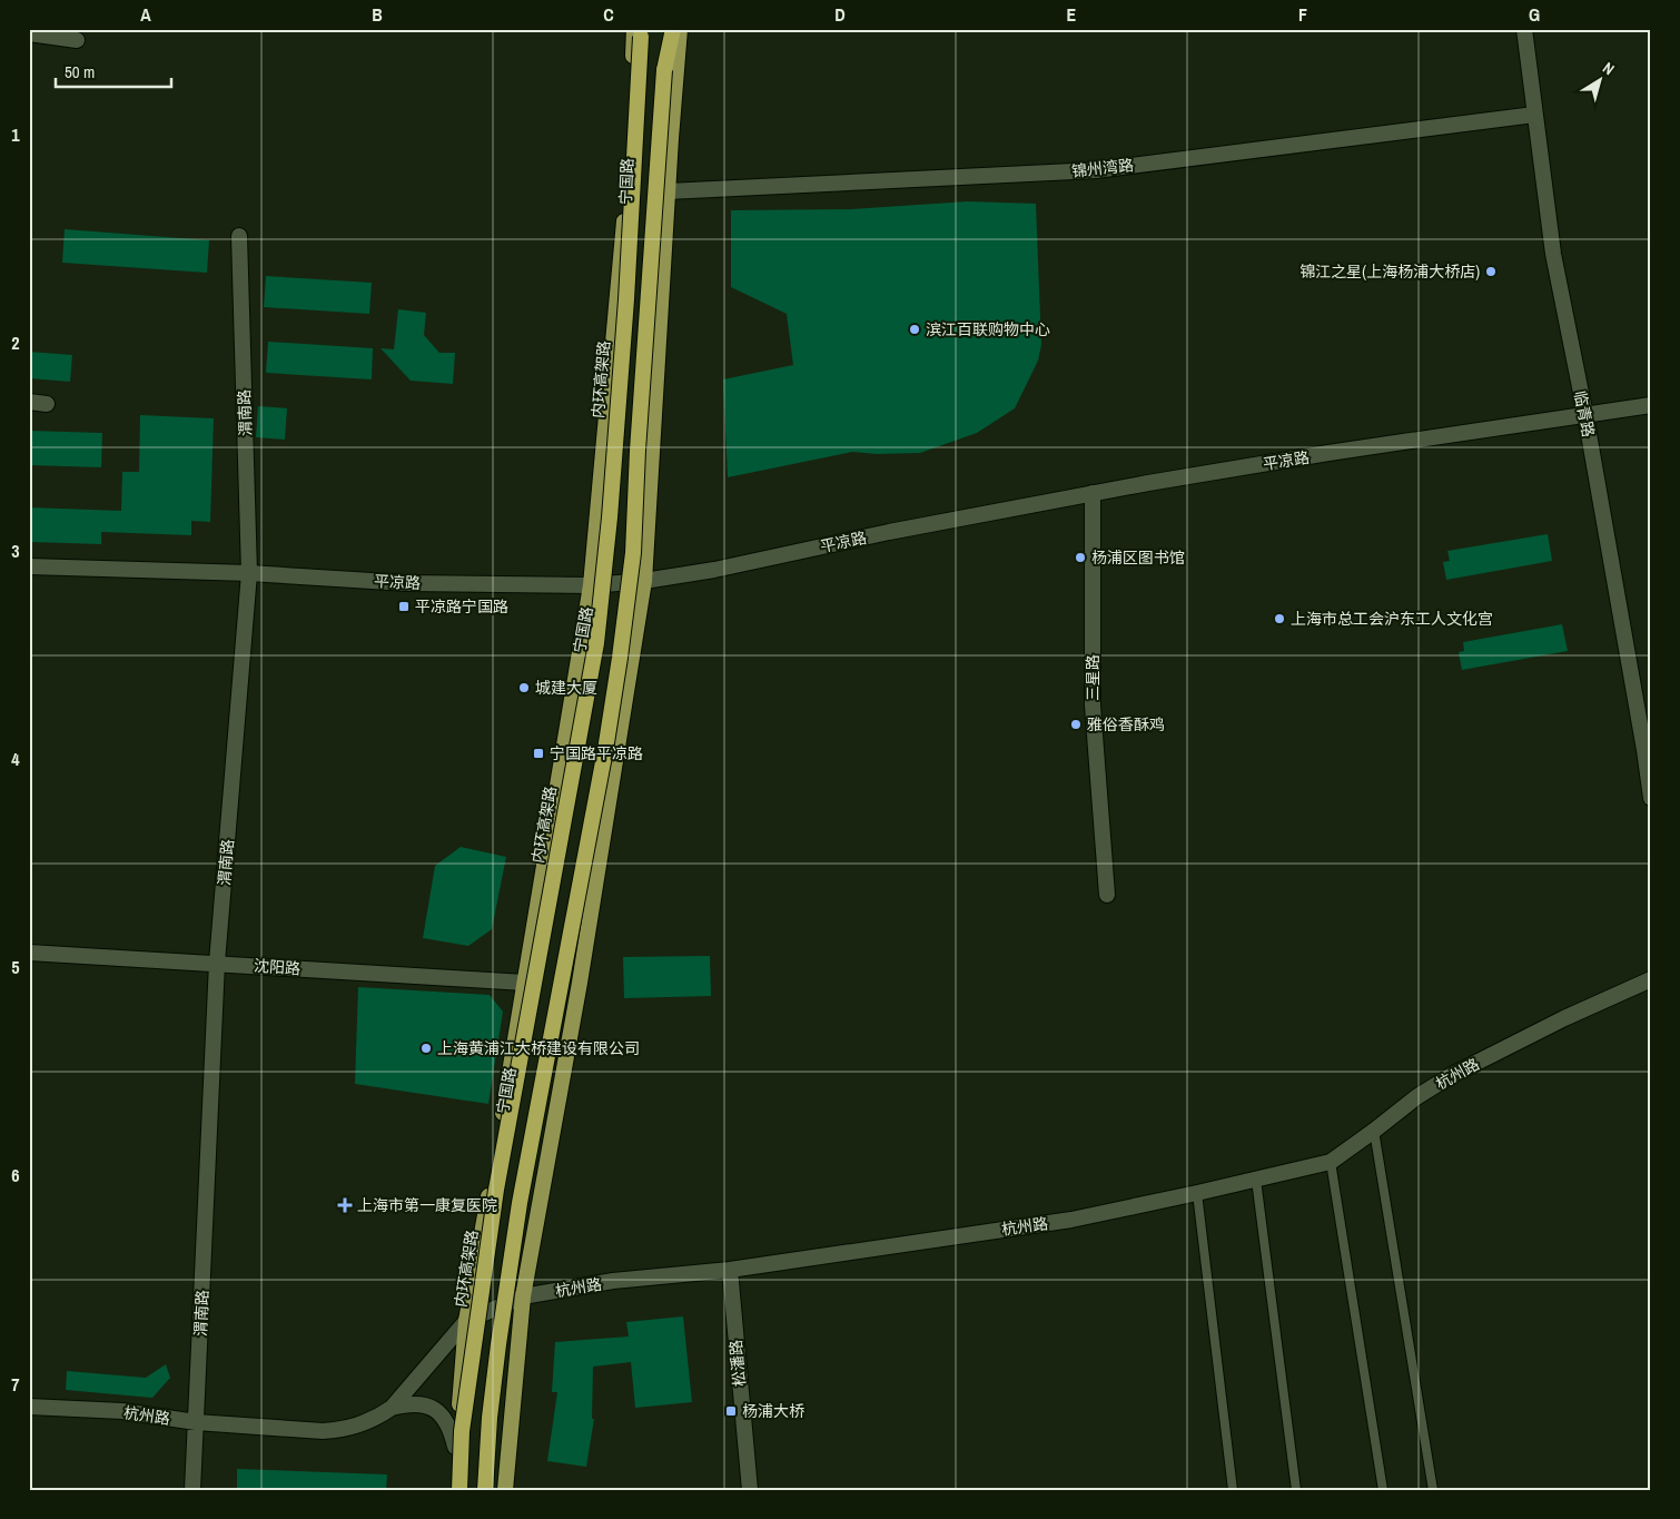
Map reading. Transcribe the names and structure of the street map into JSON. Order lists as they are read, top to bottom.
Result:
{
  "streets": {
    "highway": ["内环高架路"],
    "main road": ["宁国路"],
    "street": [
      "锦州湾路",
      "渭南路",
      "临青路",
      "平凉路",
      "三星路",
      "沈阳路",
      "杭州路",
      "松潘路"
    ]
  },
  "crossings": [
    ["锦州湾路", "临青路"],
    ["宁国路", "内环高架路"],
    ["宁国路", "平凉路"],
    ["宁国路", "沈阳路"],
    ["宁国路", "杭州路"],
    ["渭南路", "平凉路"],
    ["渭南路", "沈阳路"],
    ["渭南路", "杭州路"],
    ["临青路", "平凉路"],
    ["平凉路", "三星路"],
    ["杭州路", "松潘路"]
  ],
  "places": {
    "other": [
      "锦江之星(上海杨浦大桥店)",
      "滨江百联购物中心",
      "杨浦区图书馆",
      "上海市总工会沪东工人文化宫",
      "城建大厦",
      "雅俗香酥鸡",
      "上海黄浦江大桥建设有限公司"
    ],
    "transit": ["平凉路宁国路", "宁国路平凉路", "杨浦大桥"],
    "health": ["上海市第一康复医院"]
  },
  "scale_bar": "50 m",
  "north": "top right",
  "grid": {
    "columns": [
      "A",
      "B",
      "C",
      "D",
      "E",
      "F",
      "G"
    ],
    "rows": [
      "1",
      "2",
      "3",
      "4",
      "5",
      "6",
      "7"
    ]
  }
}
